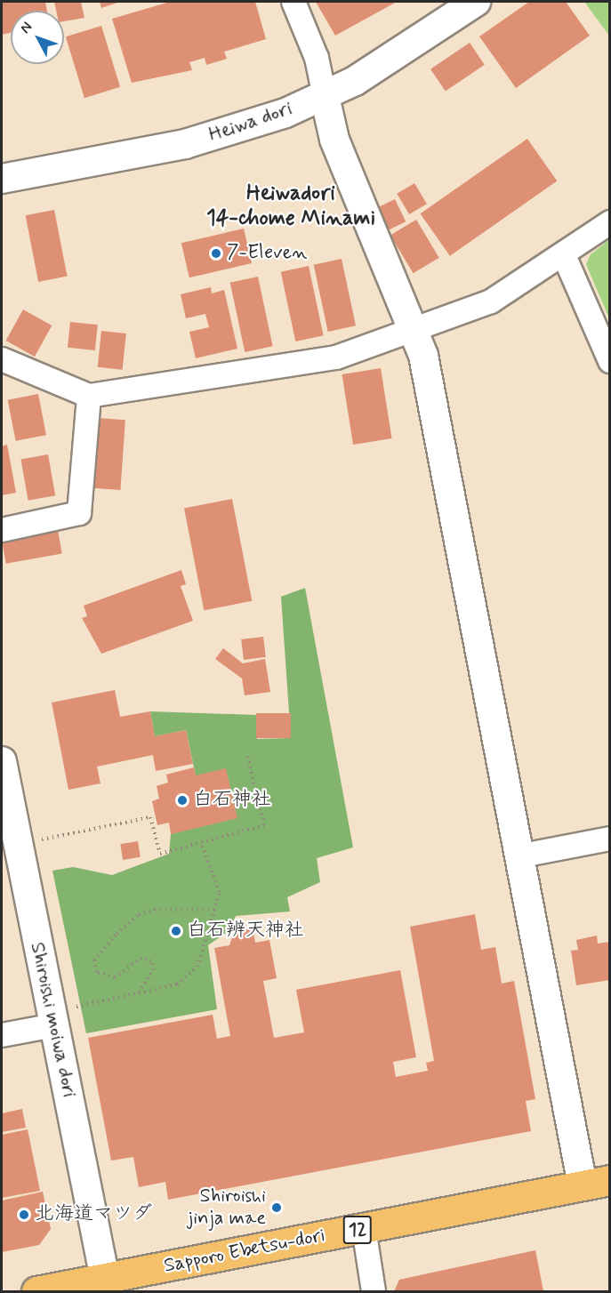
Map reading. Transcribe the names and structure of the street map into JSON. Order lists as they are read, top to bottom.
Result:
{
  "streets": {
    "highway": ["12", "Sapporo Ebetsu-dori"],
    "street": ["Heiwa dori", "Shiroishi moiwa dori"]
  },
  "crossings": [
    ["Shiroishi moiwa dori", "Sapporo Ebetsu-dori"]
  ],
  "districts": ["Heiwadori 14-chome Minami"],
  "places": [
    "7-Eleven",
    "白石神社",
    "白石辨天神社",
    "Shiroishi jinja mae",
    "北海道マツダ"
  ],
  "north": "top left"
}
